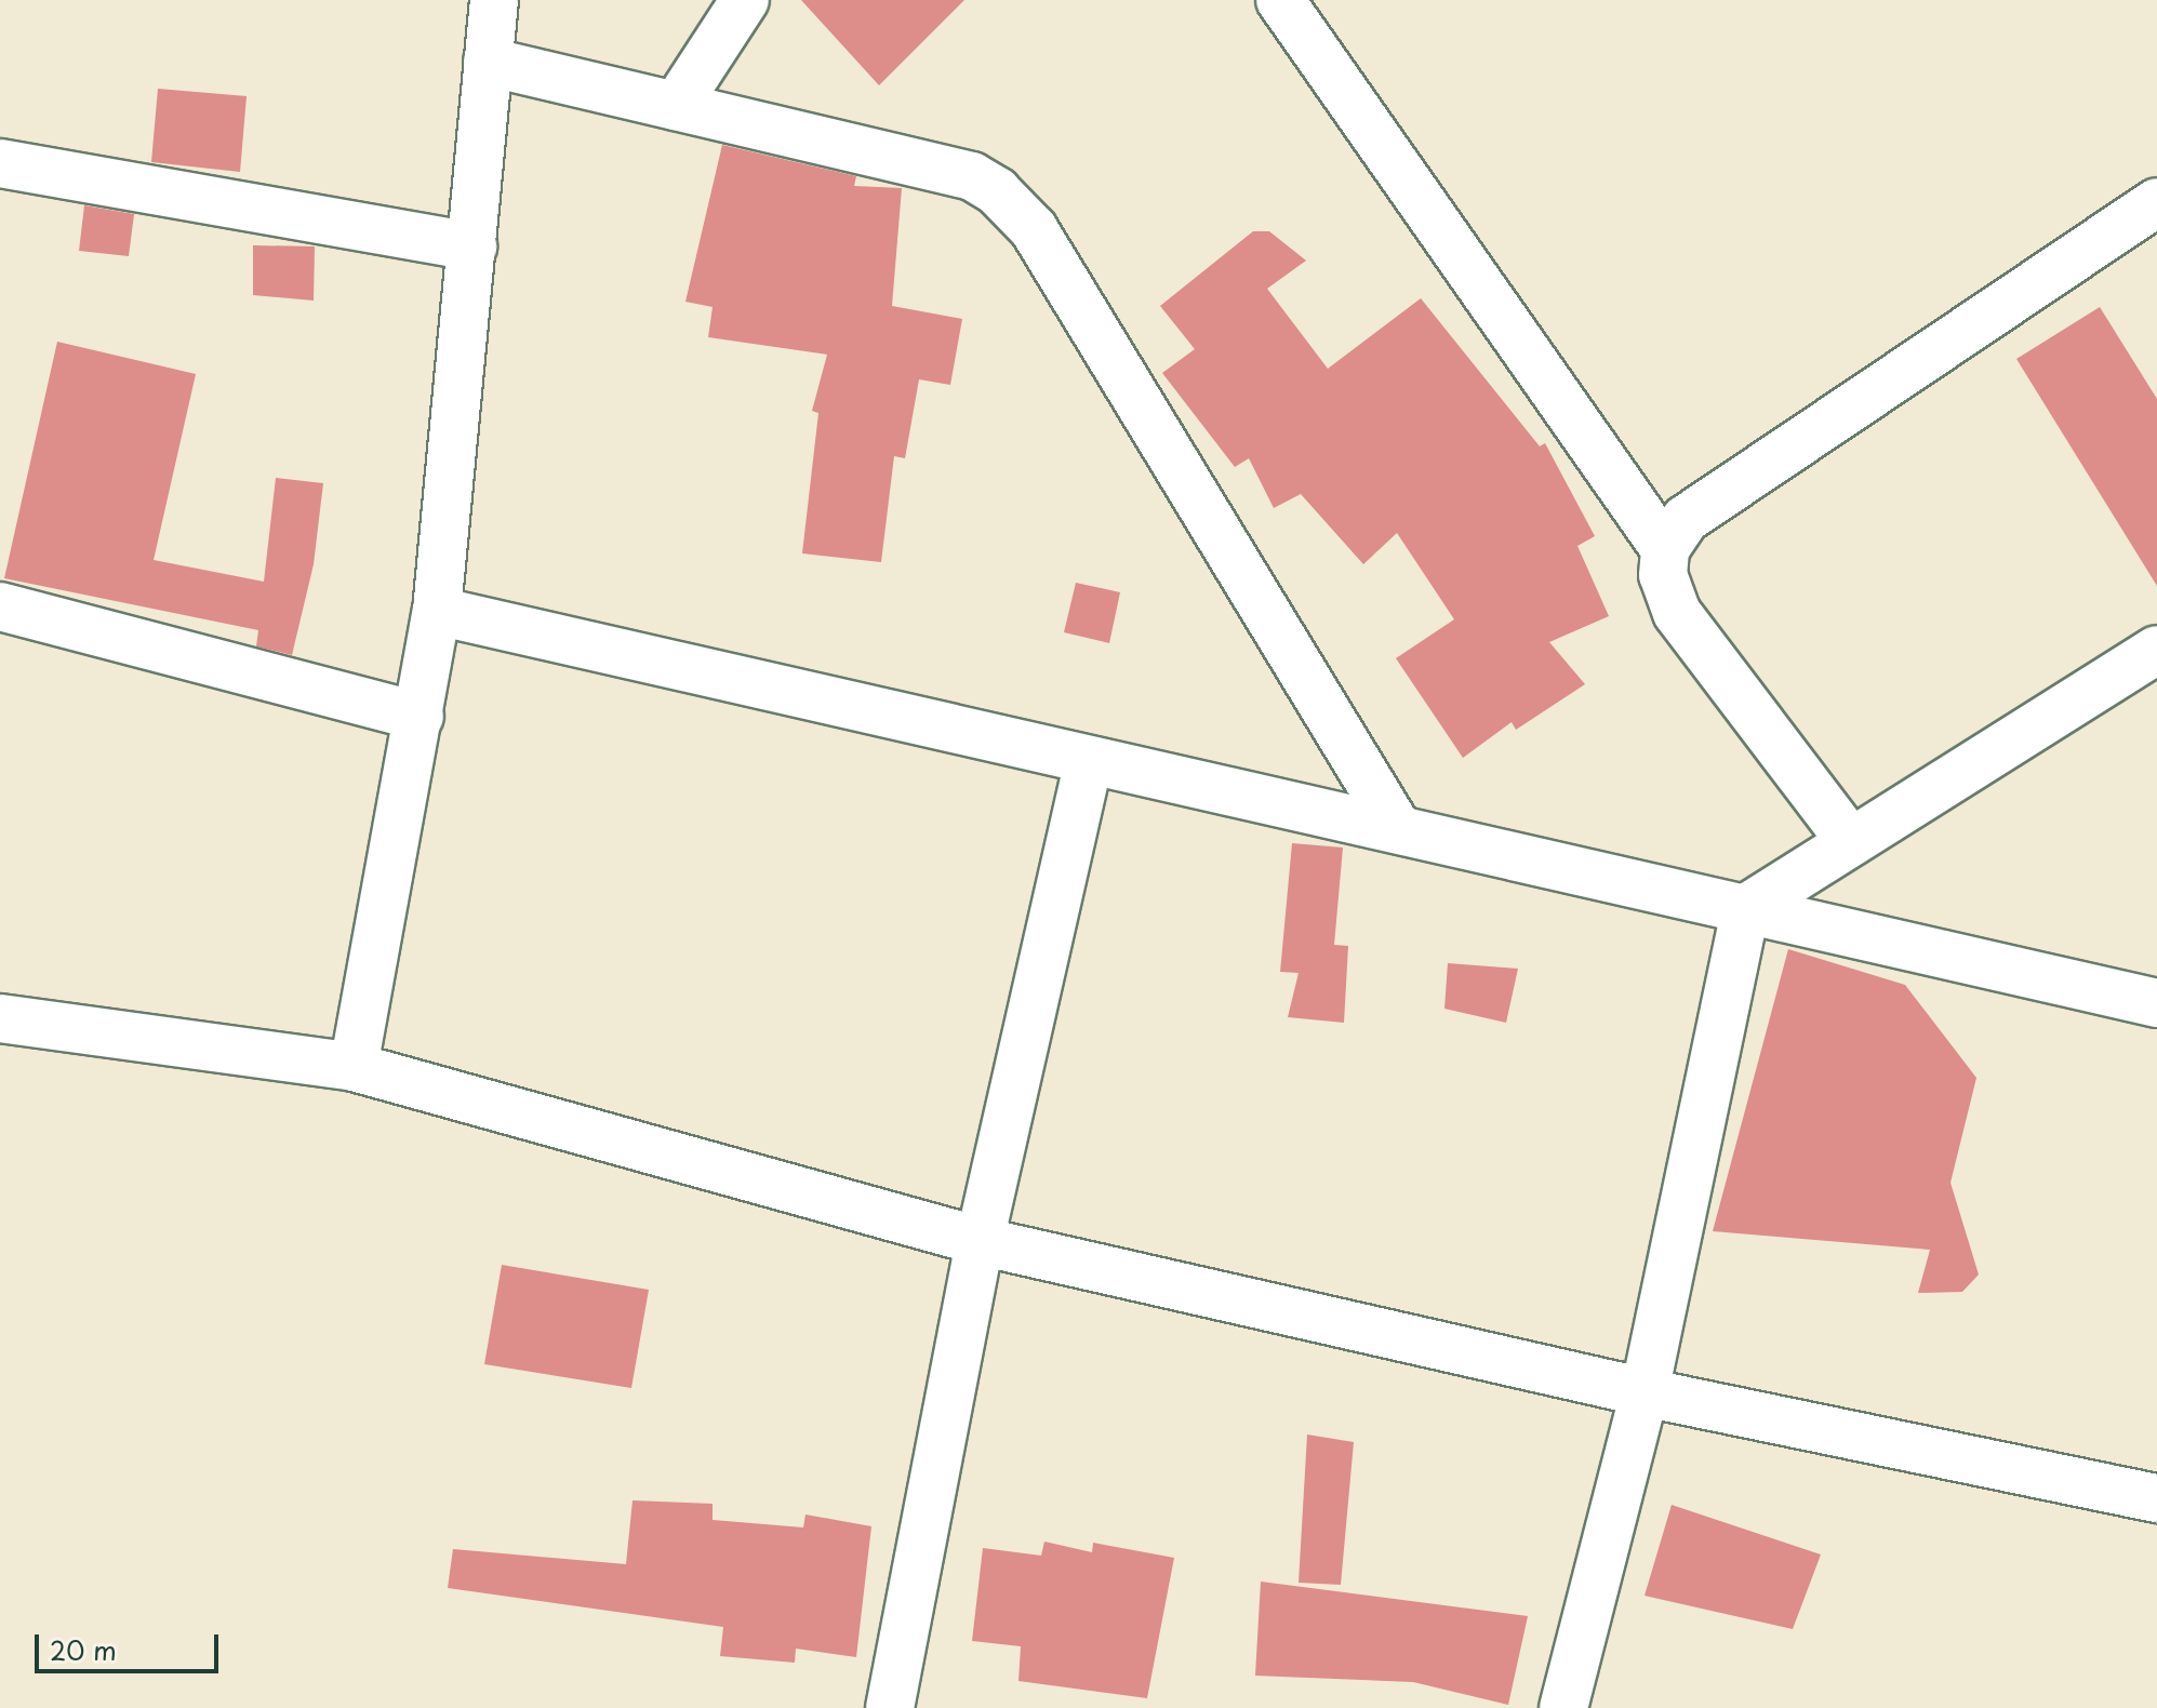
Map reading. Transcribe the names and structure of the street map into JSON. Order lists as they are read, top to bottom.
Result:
{
  "scale_bar": "20 m"
}
